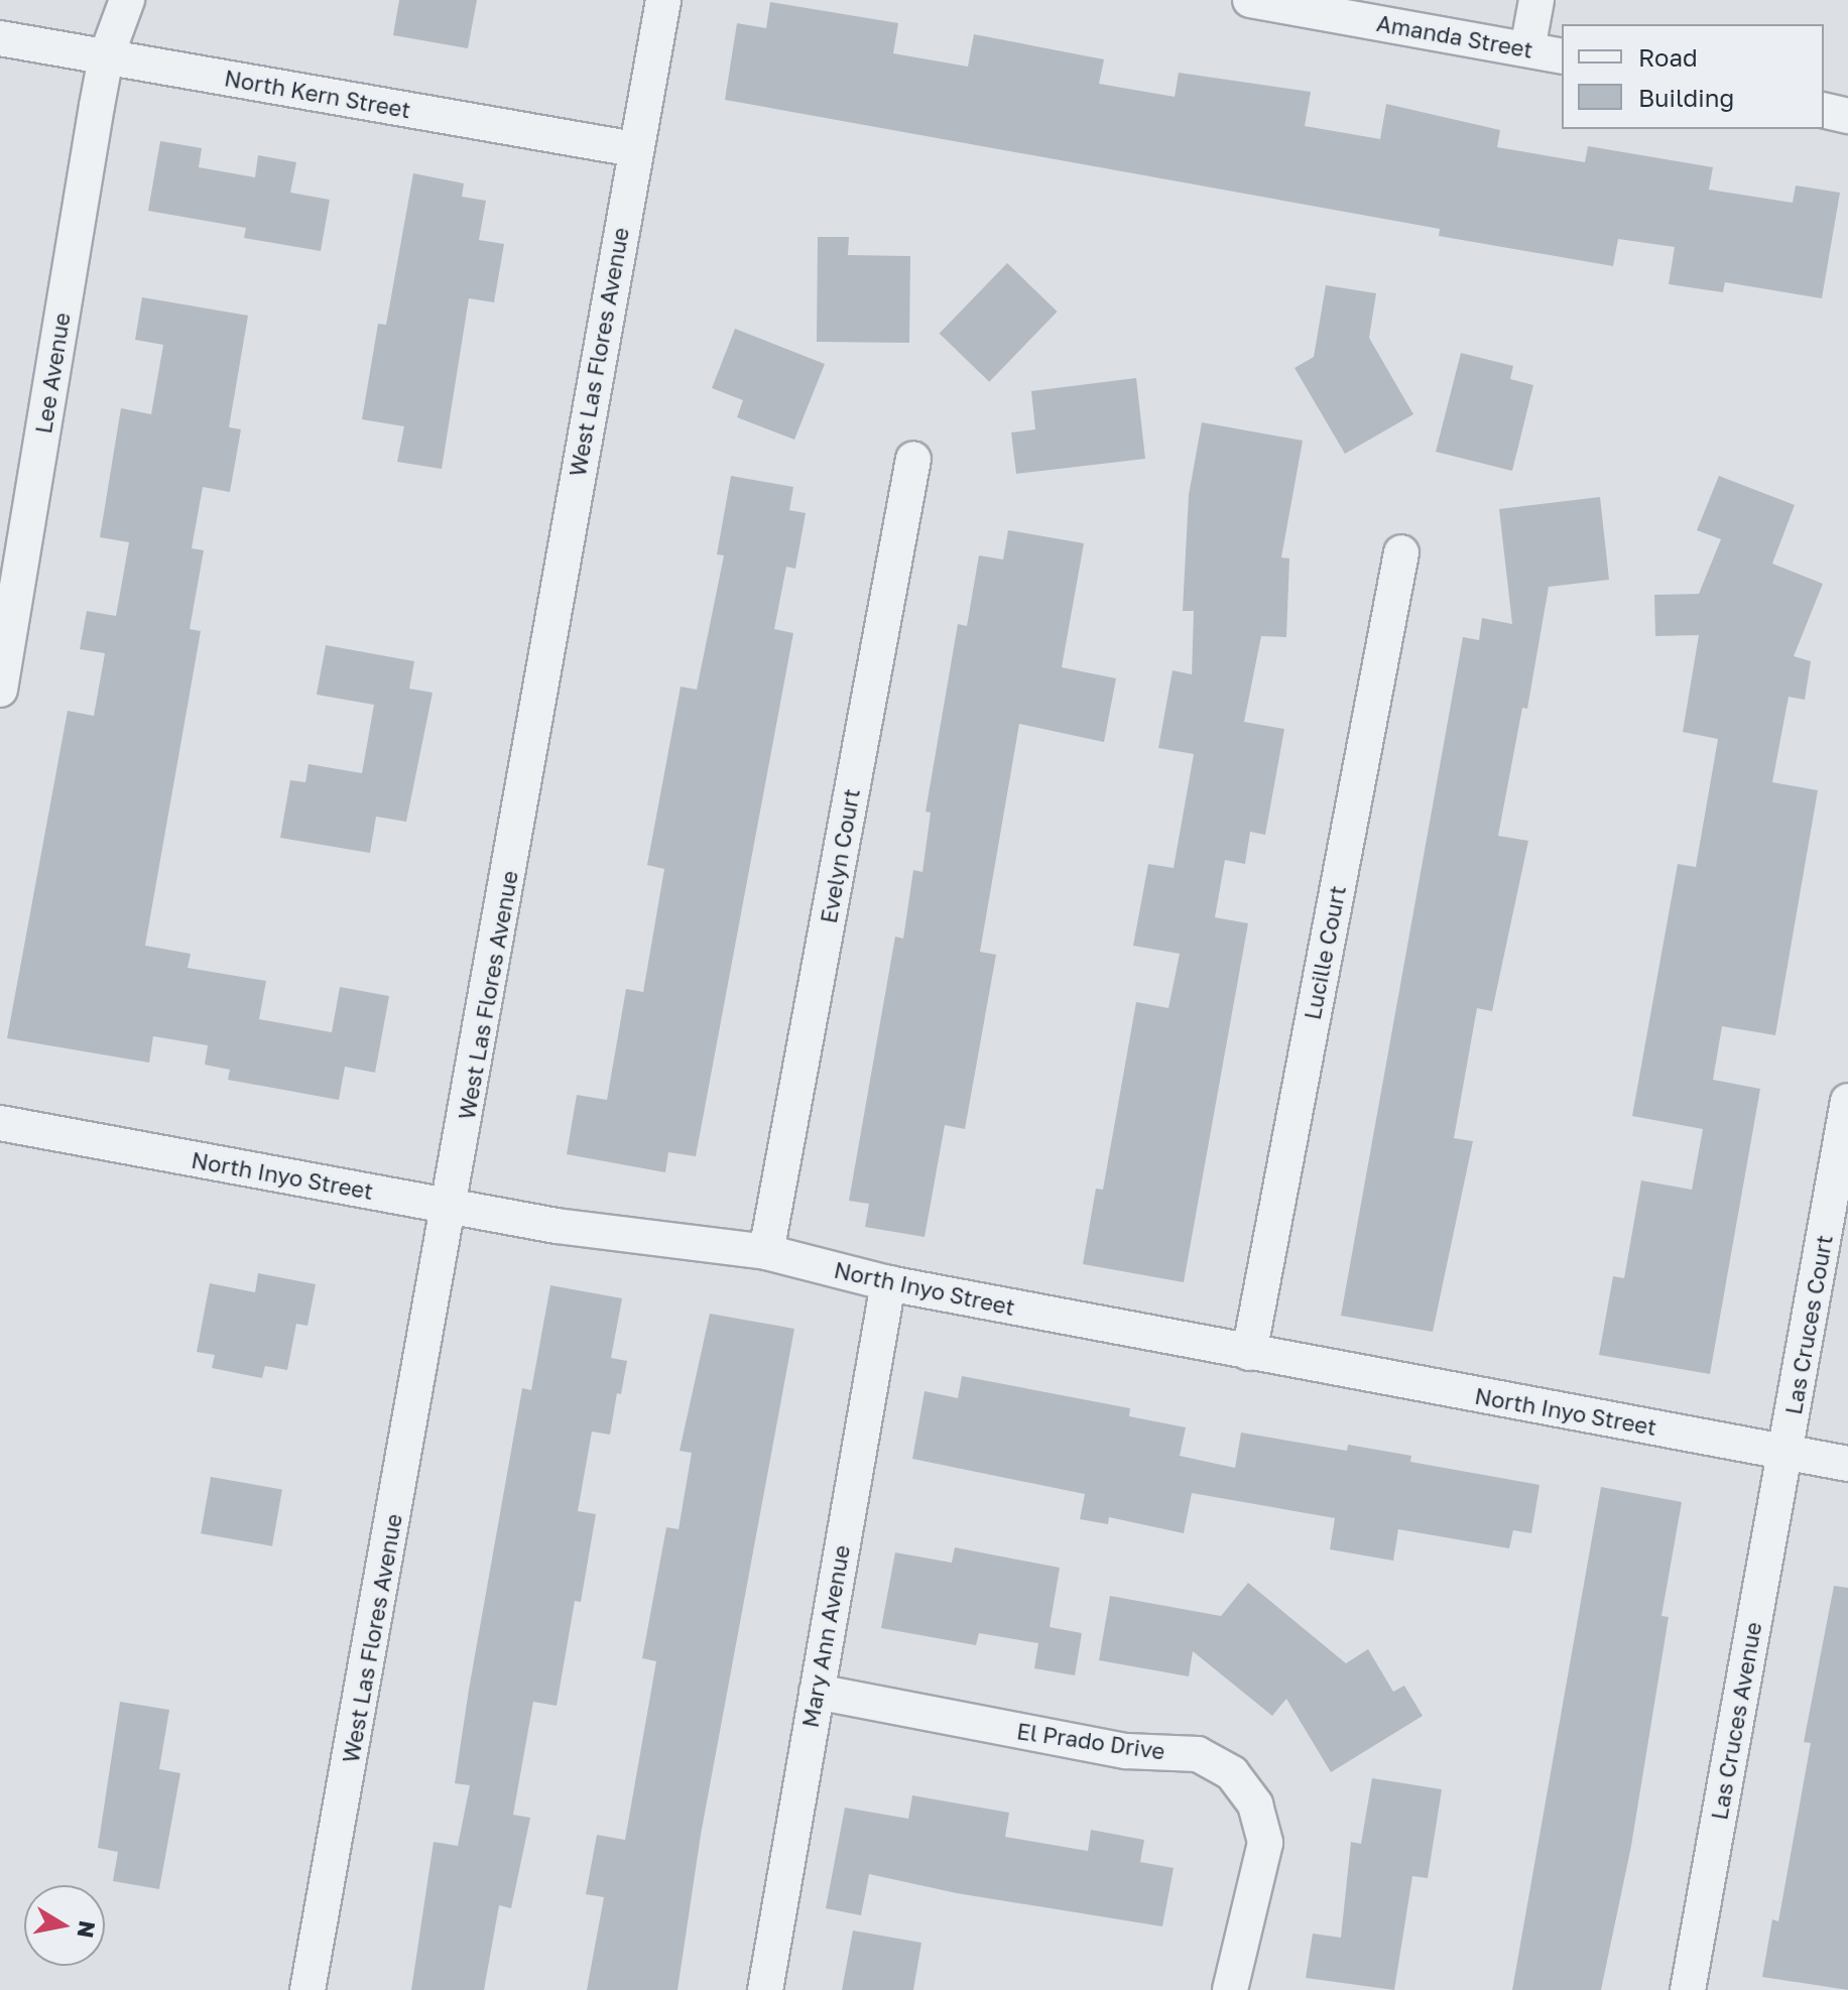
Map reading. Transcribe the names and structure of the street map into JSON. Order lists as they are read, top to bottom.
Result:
{
  "streets": {
    "street": [
      "Amanda Street",
      "North Kern Street",
      "West Las Flores Avenue",
      "Lee Avenue",
      "Evelyn Court",
      "Lucille Court",
      "North Inyo Street",
      "Las Cruces Court",
      "Mary Ann Avenue",
      "Las Cruces Avenue",
      "El Prado Drive"
    ]
  },
  "crossings": [
    ["North Kern Street", "West Las Flores Avenue"],
    ["North Kern Street", "Lee Avenue"],
    ["West Las Flores Avenue", "North Inyo Street"],
    ["Evelyn Court", "North Inyo Street"],
    ["Lucille Court", "North Inyo Street"],
    ["North Inyo Street", "Las Cruces Court"],
    ["North Inyo Street", "Mary Ann Avenue"],
    ["North Inyo Street", "Las Cruces Avenue"],
    ["Las Cruces Court", "Las Cruces Avenue"],
    ["Mary Ann Avenue", "El Prado Drive"]
  ],
  "legend": ["Road", "Building"],
  "north": "right"
}
